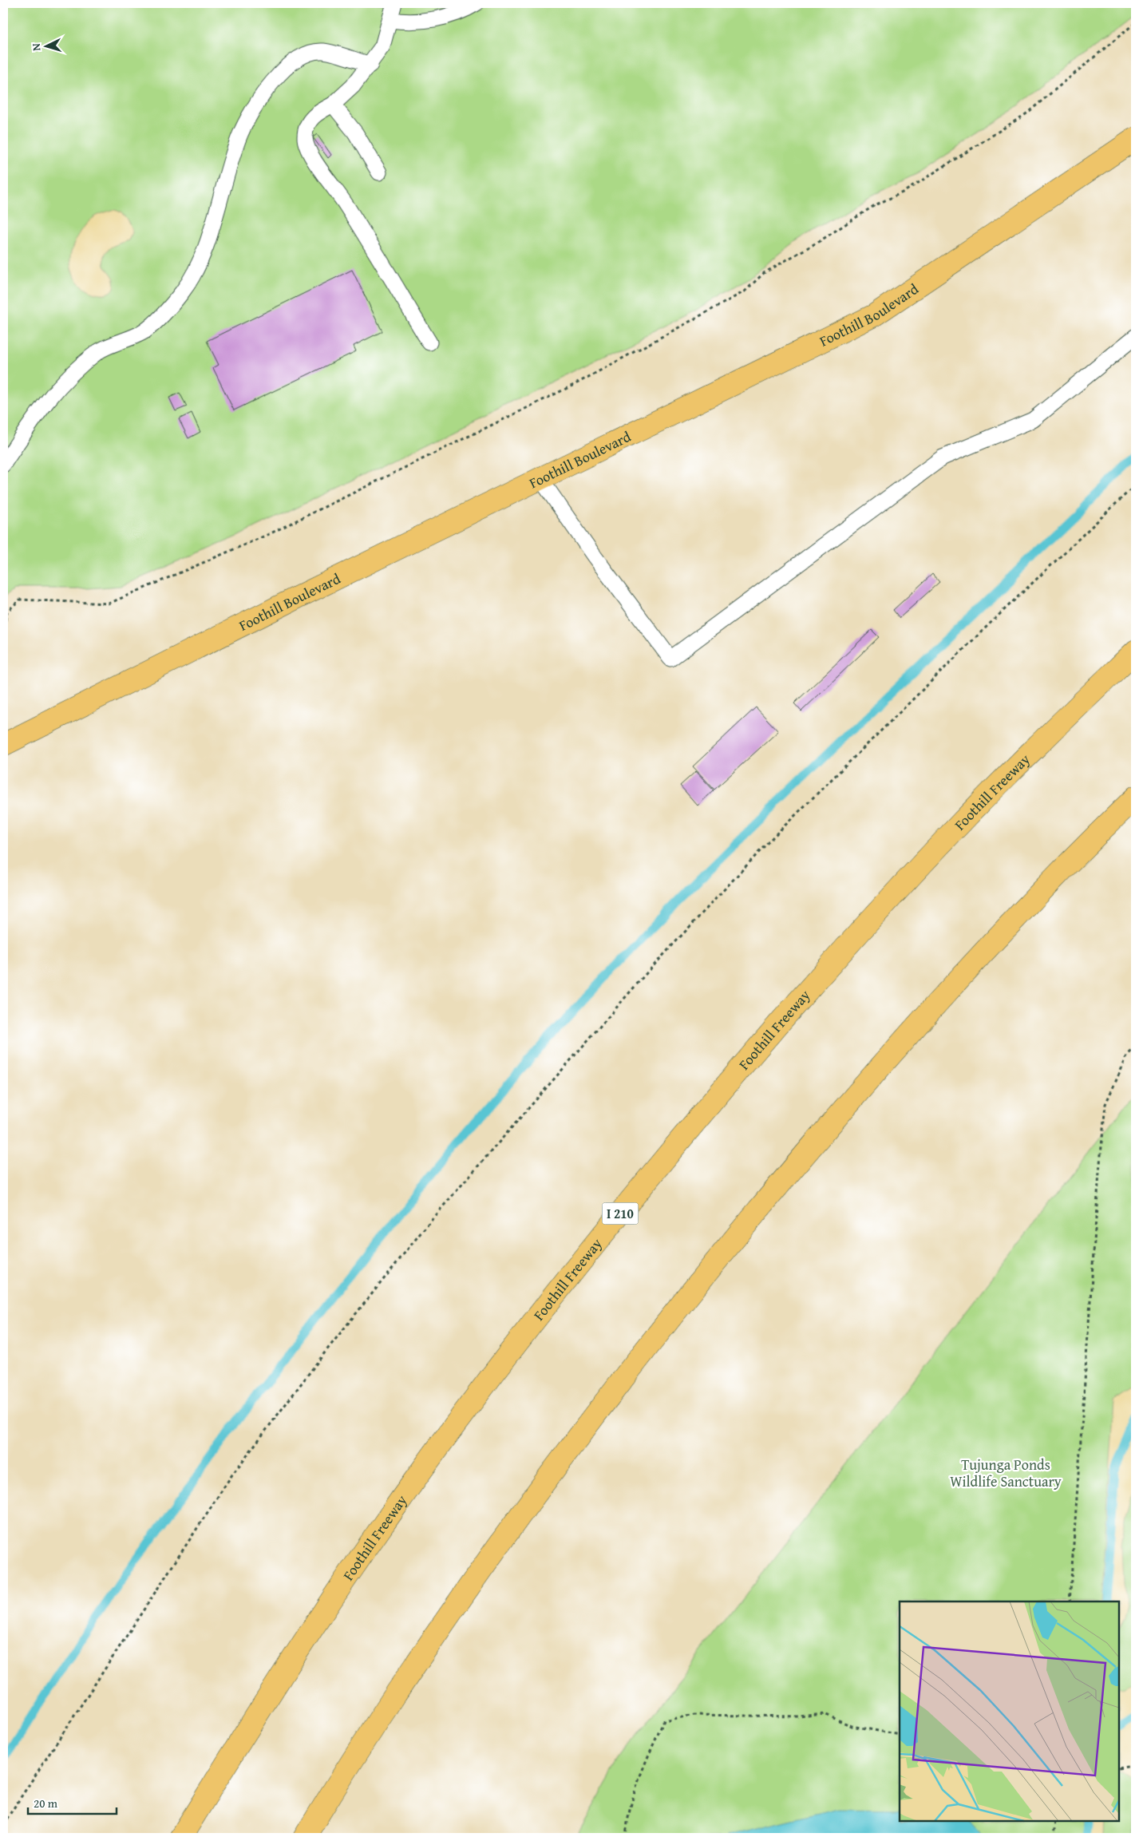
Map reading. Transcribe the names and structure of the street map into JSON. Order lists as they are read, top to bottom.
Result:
{
  "streets": {
    "main road": ["Foothill Boulevard", "Foothill Freeway", "I 210"]
  },
  "parks": ["Tujunga Ponds Wildlife Sanctuary"],
  "scale_bar": "20 m",
  "north": "left"
}
